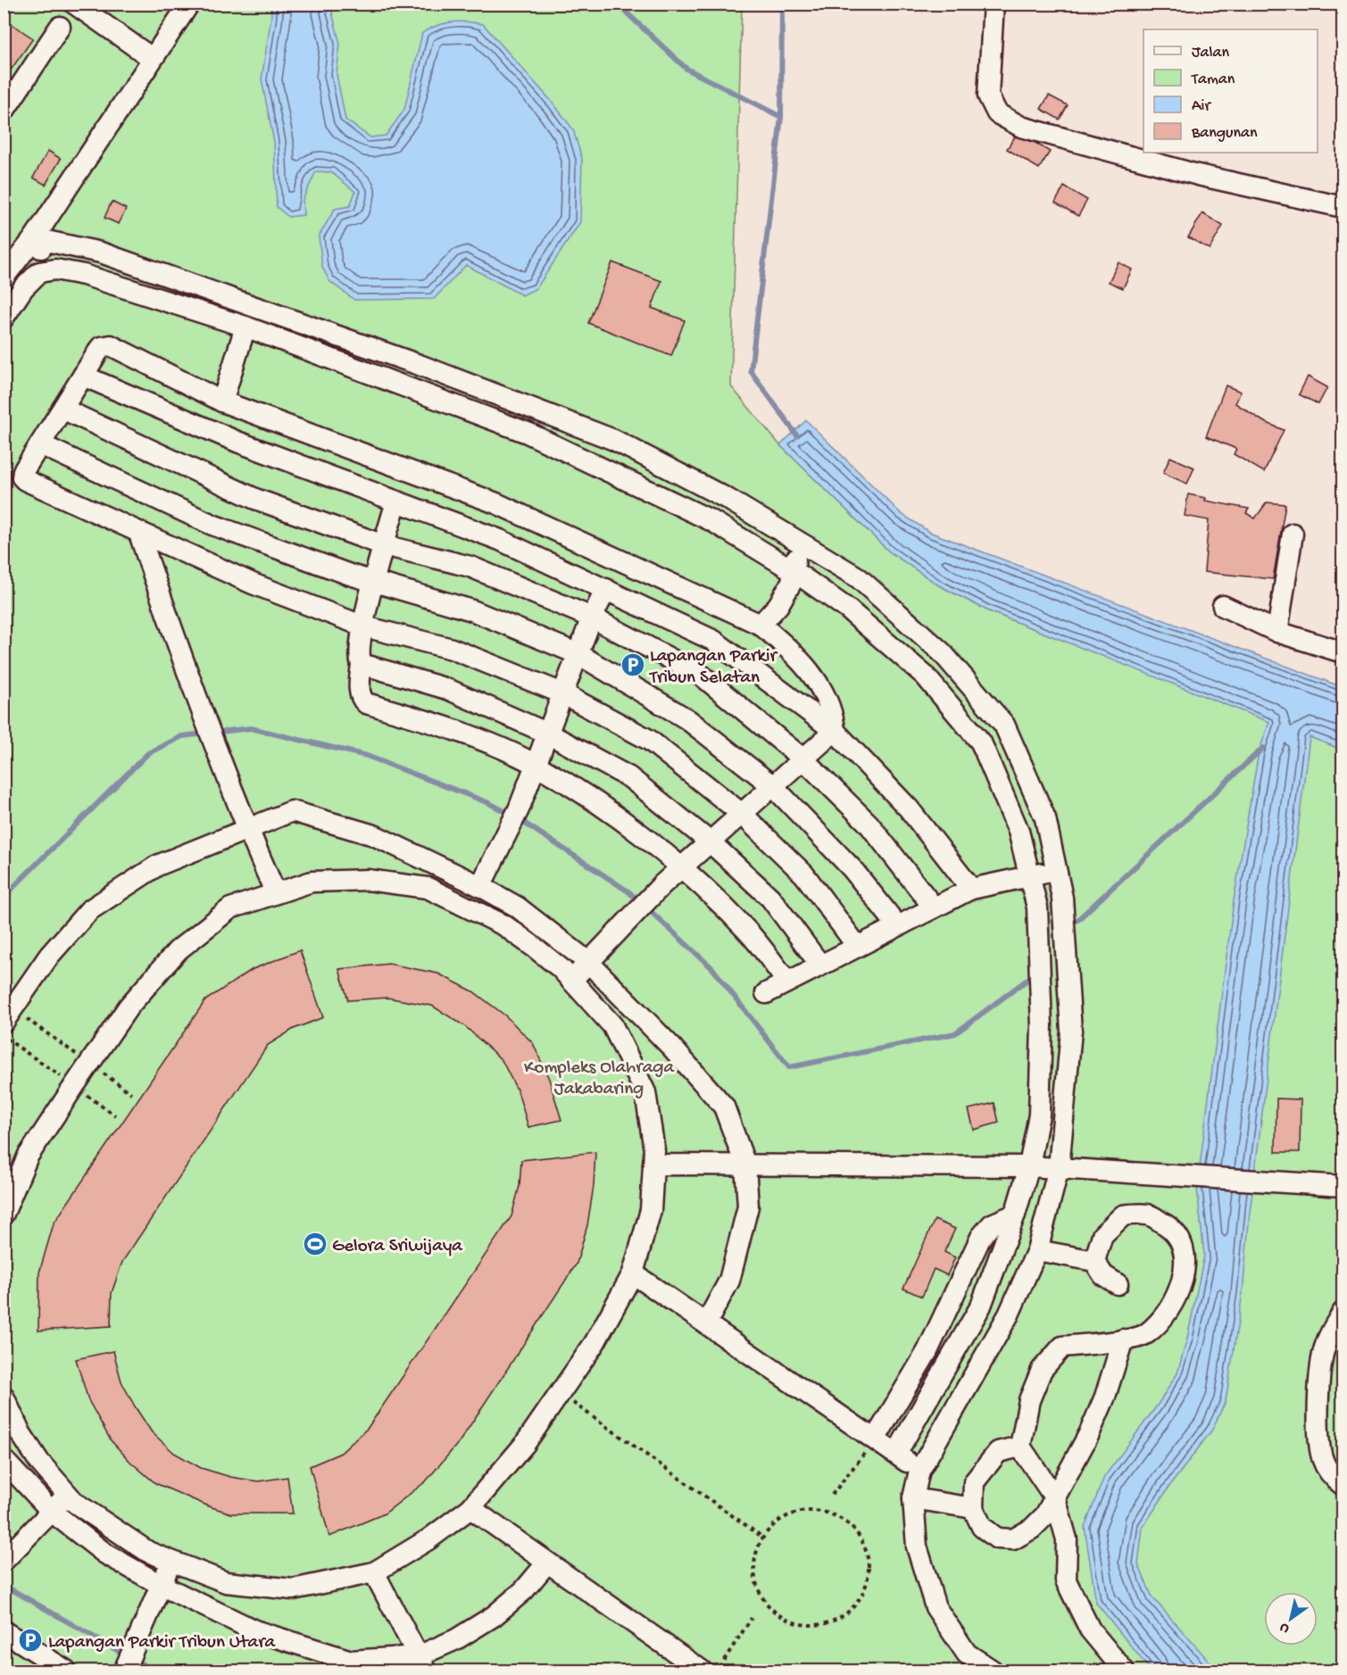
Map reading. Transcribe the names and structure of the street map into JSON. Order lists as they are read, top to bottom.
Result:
{
  "parks": ["Kompleks Olahraga Jakabaring"],
  "places": {
    "parking": ["Lapangan Parkir Tribun Selatan", "Lapangan Parkir Tribun Utara"],
    "sports": ["Gelora Sriwijaya"]
  },
  "legend": [
    "Jalan",
    "Taman",
    "Air",
    "Bangunan"
  ],
  "north": "bottom left"
}
